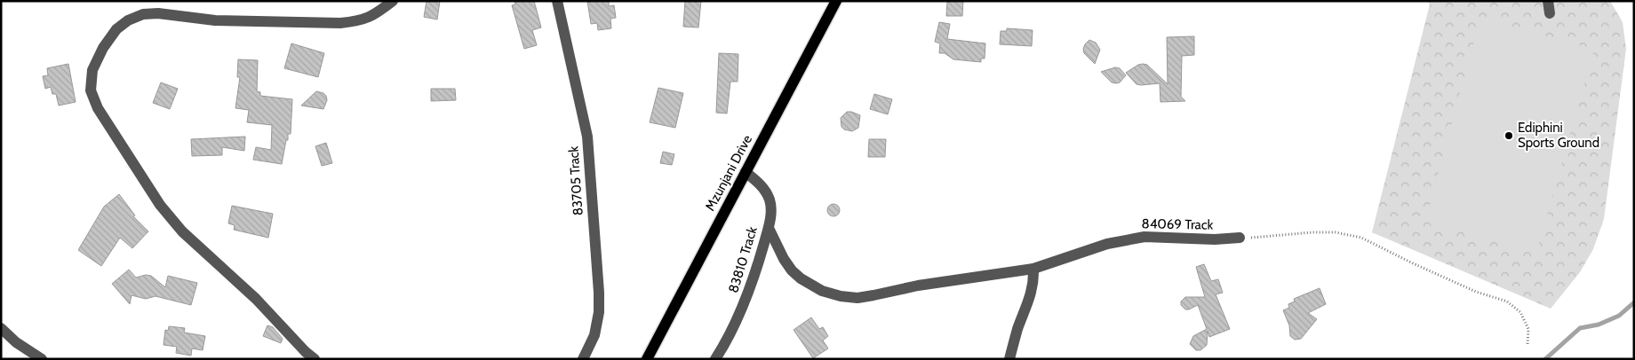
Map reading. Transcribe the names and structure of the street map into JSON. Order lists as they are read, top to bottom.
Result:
{
  "streets": {
    "main road": ["Mzunjani Drive"],
    "street": ["83705 Track", "84069 Track", "83810 Track"]
  },
  "crossings": [
    ["Mzunjani Drive", "83810 Track"],
    ["84069 Track", "83810 Track"]
  ],
  "places": ["Ediphini Sports Ground"]
}
